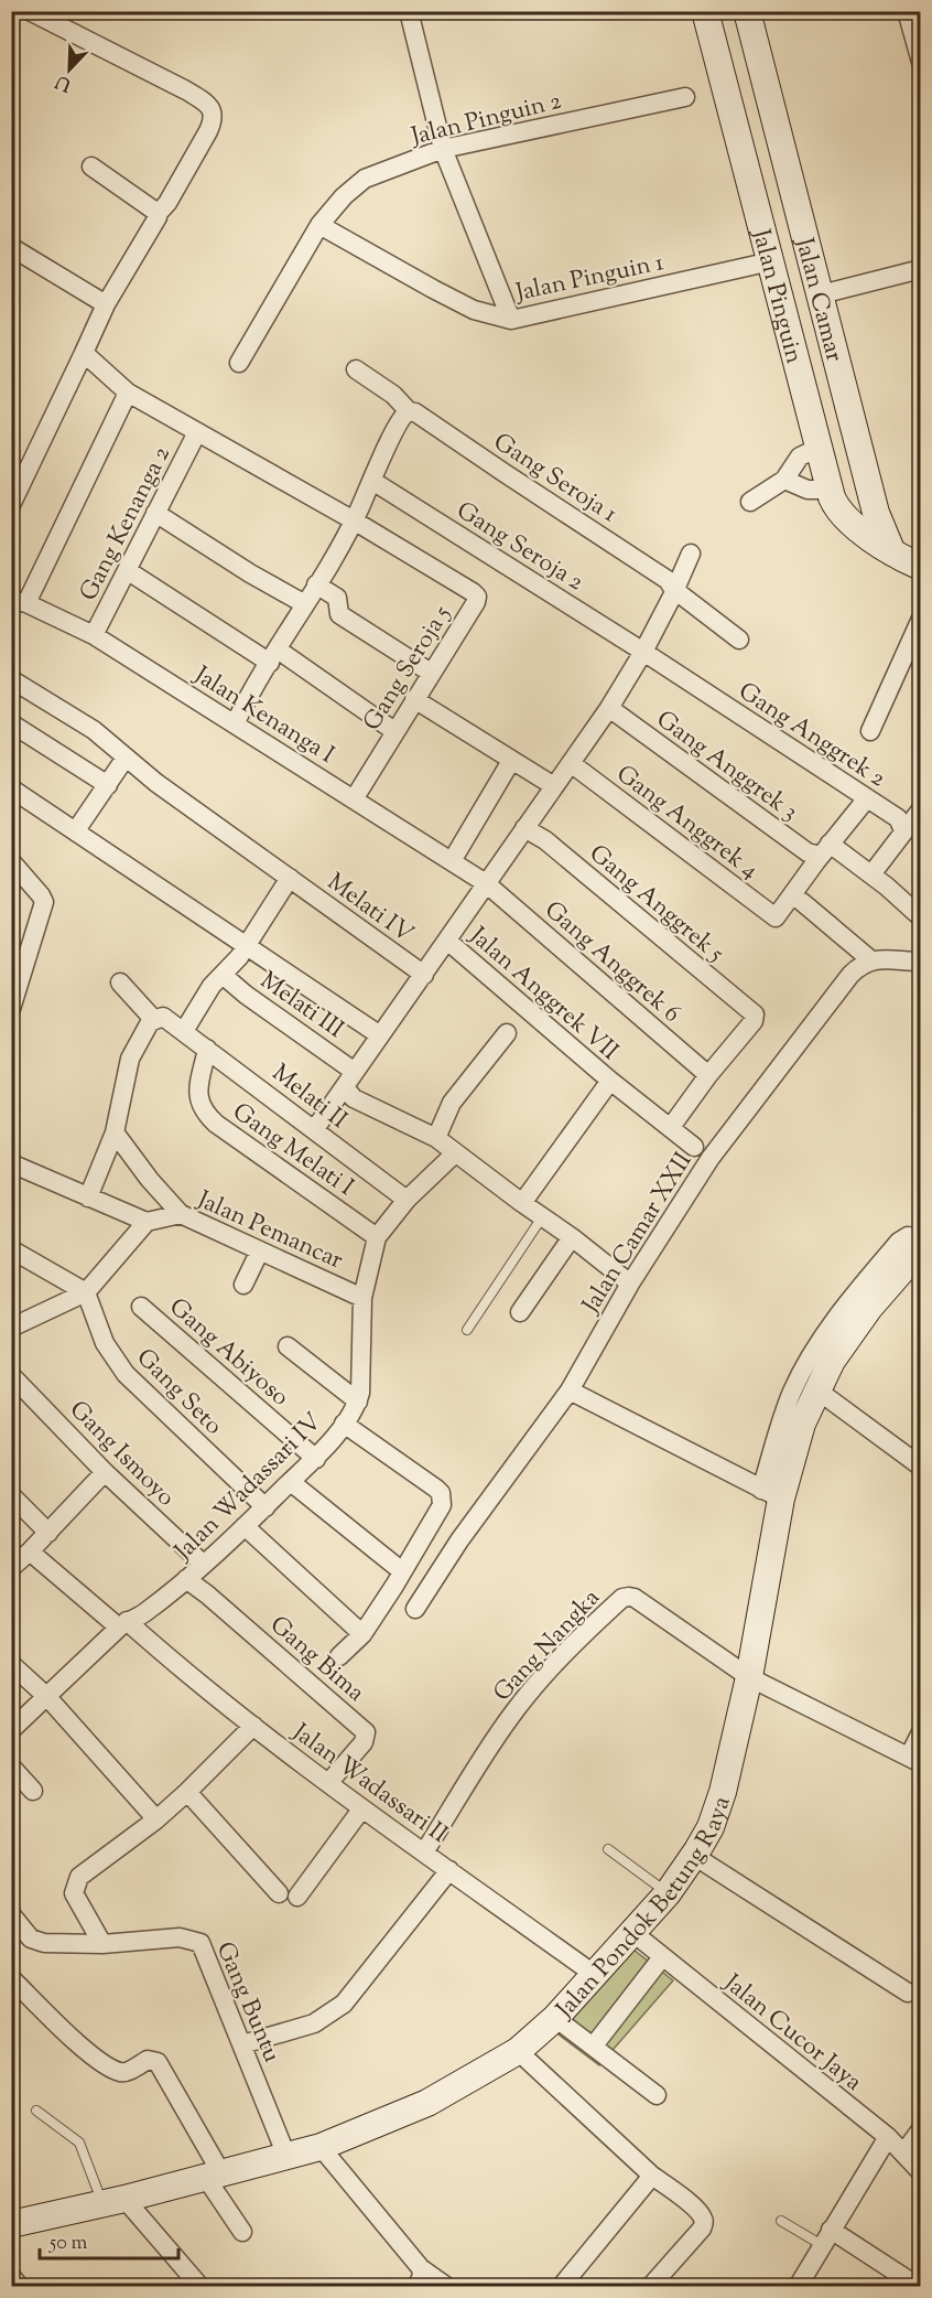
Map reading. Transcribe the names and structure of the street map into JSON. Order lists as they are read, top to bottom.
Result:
{
  "streets": {
    "main road": ["Jalan Pinguin", "Jalan Camar", "Jalan Pondok Betung Raya"],
    "street": [
      "Jalan Pinguin 2",
      "Jalan Pinguin 1",
      "Gang Seroja 1",
      "Gang Kenanga 2",
      "Gang Seroja 2",
      "Gang Seroja 5",
      "Jalan Kenanga I",
      "Gang Anggrek 2",
      "Gang Anggrek 3",
      "Gang Anggrek 4",
      "Gang Anggrek 5",
      "Melati IV",
      "Gang Anggrek 6",
      "Jalan Anggrek VII",
      "Melati III",
      "Melati II",
      "Gang Melati I",
      "Jalan Pemancar",
      "Jalan Camar XXII",
      "Gang Abiyoso",
      "Gang Seto",
      "Gang Ismoyo",
      "Jalan Wadassari IV",
      "Gang Nangka",
      "Gang Bima",
      "Jalan Wadassari II",
      "Gang Buntu",
      "Jalan Cucor Jaya"
    ]
  },
  "crossings": [
    ["Jalan Pinguin 2", "Jalan Pinguin 1"],
    ["Jalan Pinguin 1", "Jalan Pinguin"],
    ["Jalan Pinguin", "Jalan Camar"],
    ["Gang Kenanga 2", "Jalan Kenanga I"],
    ["Gang Seroja 2", "Gang Anggrek 2"],
    ["Gang Seroja 5", "Jalan Kenanga I"],
    ["Jalan Kenanga I", "Gang Anggrek 6"],
    ["Gang Anggrek 3", "Gang Anggrek 4"],
    ["Gang Anggrek 5", "Gang Anggrek 6"],
    ["Melati II", "Gang Melati I"],
    ["Melati II", "Jalan Wadassari IV"],
    ["Gang Melati I", "Jalan Wadassari IV"],
    ["Jalan Pemancar", "Jalan Wadassari IV"],
    ["Gang Abiyoso", "Jalan Wadassari IV"],
    ["Gang Seto", "Jalan Wadassari IV"],
    ["Gang Ismoyo", "Jalan Wadassari IV"],
    ["Jalan Wadassari IV", "Gang Bima"],
    ["Jalan Wadassari IV", "Jalan Wadassari II"],
    ["Gang Nangka", "Jalan Wadassari II"],
    ["Gang Nangka", "Jalan Pondok Betung Raya"],
    ["Gang Bima", "Jalan Wadassari II"],
    ["Jalan Wadassari II", "Jalan Pondok Betung Raya"],
    ["Jalan Pondok Betung Raya", "Gang Buntu"],
    ["Jalan Pondok Betung Raya", "Jalan Cucor Jaya"]
  ],
  "scale_bar": "50 m",
  "north": "bottom left"
}
